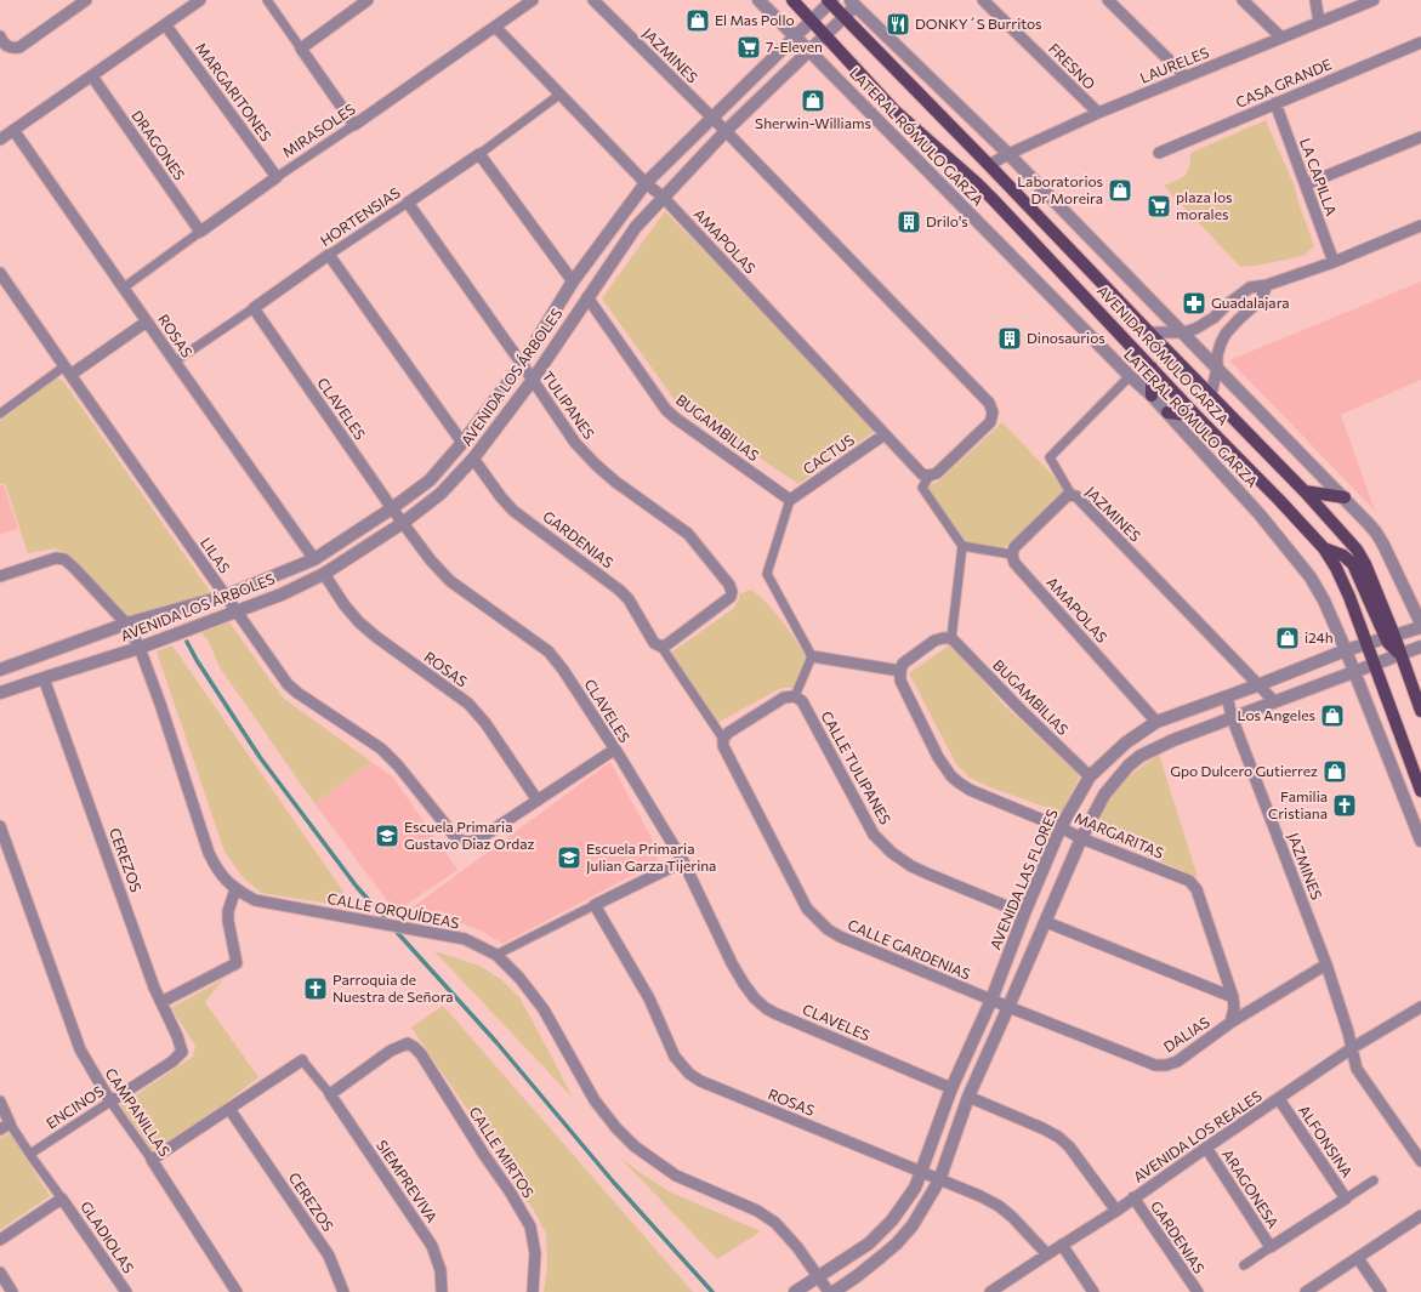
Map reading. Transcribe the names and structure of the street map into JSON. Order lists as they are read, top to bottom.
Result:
{
  "streets": {
    "main road": ["AVENIDA RÓMULO GARZA"],
    "street": [
      "JAZMINES",
      "LAURELES",
      "FRESNO",
      "CASA GRANDE",
      "MARGARITONES",
      "MIRASOLES",
      "LATERAL RÓMULO GARZA",
      "DRAGONES",
      "LA CAPILLA",
      "HORTENSIAS",
      "AMAPOLAS",
      "ROSAS",
      "AVENIDA LOS ÁRBOLES",
      "TULIPANES",
      "CLAVELES",
      "BUGAMBILIAS",
      "CACTUS",
      "GARDENIAS",
      "LILAS",
      "CALLE TULIPANES",
      "MARGARITAS",
      "CEREZOS",
      "AVENIDA LAS FLORES",
      "CALLE ORQUÍDEAS",
      "CALLE GARDENIAS",
      "DALIAS",
      "ENCINOS",
      "CAMPANILLAS",
      "AVENIDA LOS REALES",
      "ALFONSINA",
      "CALLE MIRTOS",
      "SIEMPREVIVA",
      "ARAGONESA",
      "GLADIOLAS"
    ]
  },
  "crossings": [
    ["JAZMINES", "AMAPOLAS"],
    ["JAZMINES", "AVENIDA LOS ÁRBOLES"],
    ["JAZMINES", "AVENIDA LAS FLORES"],
    ["JAZMINES", "DALIAS"],
    ["JAZMINES", "AVENIDA LOS REALES"],
    ["LAURELES", "FRESNO"],
    ["LAURELES", "AVENIDA RÓMULO GARZA"],
    ["CASA GRANDE", "LA CAPILLA"],
    ["MARGARITONES", "MIRASOLES"],
    ["MIRASOLES", "DRAGONES"],
    ["MIRASOLES", "AMAPOLAS"],
    ["MIRASOLES", "ROSAS"],
    ["LATERAL RÓMULO GARZA", "AVENIDA LOS ÁRBOLES"],
    ["LATERAL RÓMULO GARZA", "AVENIDA LAS FLORES"],
    ["HORTENSIAS", "AMAPOLAS"],
    ["HORTENSIAS", "ROSAS"],
    ["HORTENSIAS", "TULIPANES"],
    ["HORTENSIAS", "CLAVELES"],
    ["AMAPOLAS", "AVENIDA LOS ÁRBOLES"],
    ["AMAPOLAS", "CACTUS"],
    ["AMAPOLAS", "AVENIDA LAS FLORES"],
    ["ROSAS", "AVENIDA LOS ÁRBOLES"],
    ["ROSAS", "LILAS"],
    ["ROSAS", "AVENIDA LAS FLORES"],
    ["ROSAS", "AVENIDA LOS REALES"],
    ["AVENIDA RÓMULO GARZA", "AVENIDA LOS ÁRBOLES"],
    ["AVENIDA RÓMULO GARZA", "AVENIDA LAS FLORES"],
    ["AVENIDA LOS ÁRBOLES", "TULIPANES"],
    ["AVENIDA LOS ÁRBOLES", "CLAVELES"],
    ["AVENIDA LOS ÁRBOLES", "BUGAMBILIAS"],
    ["AVENIDA LOS ÁRBOLES", "GARDENIAS"],
    ["AVENIDA LOS ÁRBOLES", "LILAS"],
    ["AVENIDA LOS ÁRBOLES", "CEREZOS"],
    ["AVENIDA LOS ÁRBOLES", "CALLE ORQUÍDEAS"],
    ["TULIPANES", "GARDENIAS"],
    ["CLAVELES", "AVENIDA LAS FLORES"],
    ["BUGAMBILIAS", "CACTUS"],
    ["BUGAMBILIAS", "AVENIDA LAS FLORES"],
    ["GARDENIAS", "AVENIDA LOS REALES"],
    ["CALLE TULIPANES", "AVENIDA LAS FLORES"],
    ["MARGARITAS", "AVENIDA LAS FLORES"],
    ["CEREZOS", "ENCINOS"],
    ["AVENIDA LAS FLORES", "CALLE ORQUÍDEAS"],
    ["AVENIDA LAS FLORES", "CALLE GARDENIAS"],
    ["CALLE GARDENIAS", "DALIAS"],
    ["ENCINOS", "CAMPANILLAS"],
    ["AVENIDA LOS REALES", "ALFONSINA"],
    ["AVENIDA LOS REALES", "ARAGONESA"],
    ["ALFONSINA", "ARAGONESA"],
    ["CALLE MIRTOS", "SIEMPREVIVA"]
  ],
  "places": {
    "shop": [
      "El Mas Pollo",
      "Sherwin-Williams",
      "Laboratorios Dr Moreira",
      "i24h",
      "Los Angeles",
      "Gpo Dulcero Gutierrez"
    ],
    "restaurant": ["DONKY´S Burritos"],
    "supermarket": ["7-Eleven", "plaza los morales"],
    "building": ["Drilo's", "Dinosaurios"],
    "pharmacy": ["Guadalajara"],
    "church": ["Familia Cristiana", "Parroquia de Nuestra de Señora"],
    "school or university": ["Escuela Primaria Gustavo Diaz Ordaz", "Escuela Primaria Julian Garza Tijerina"]
  }
}
